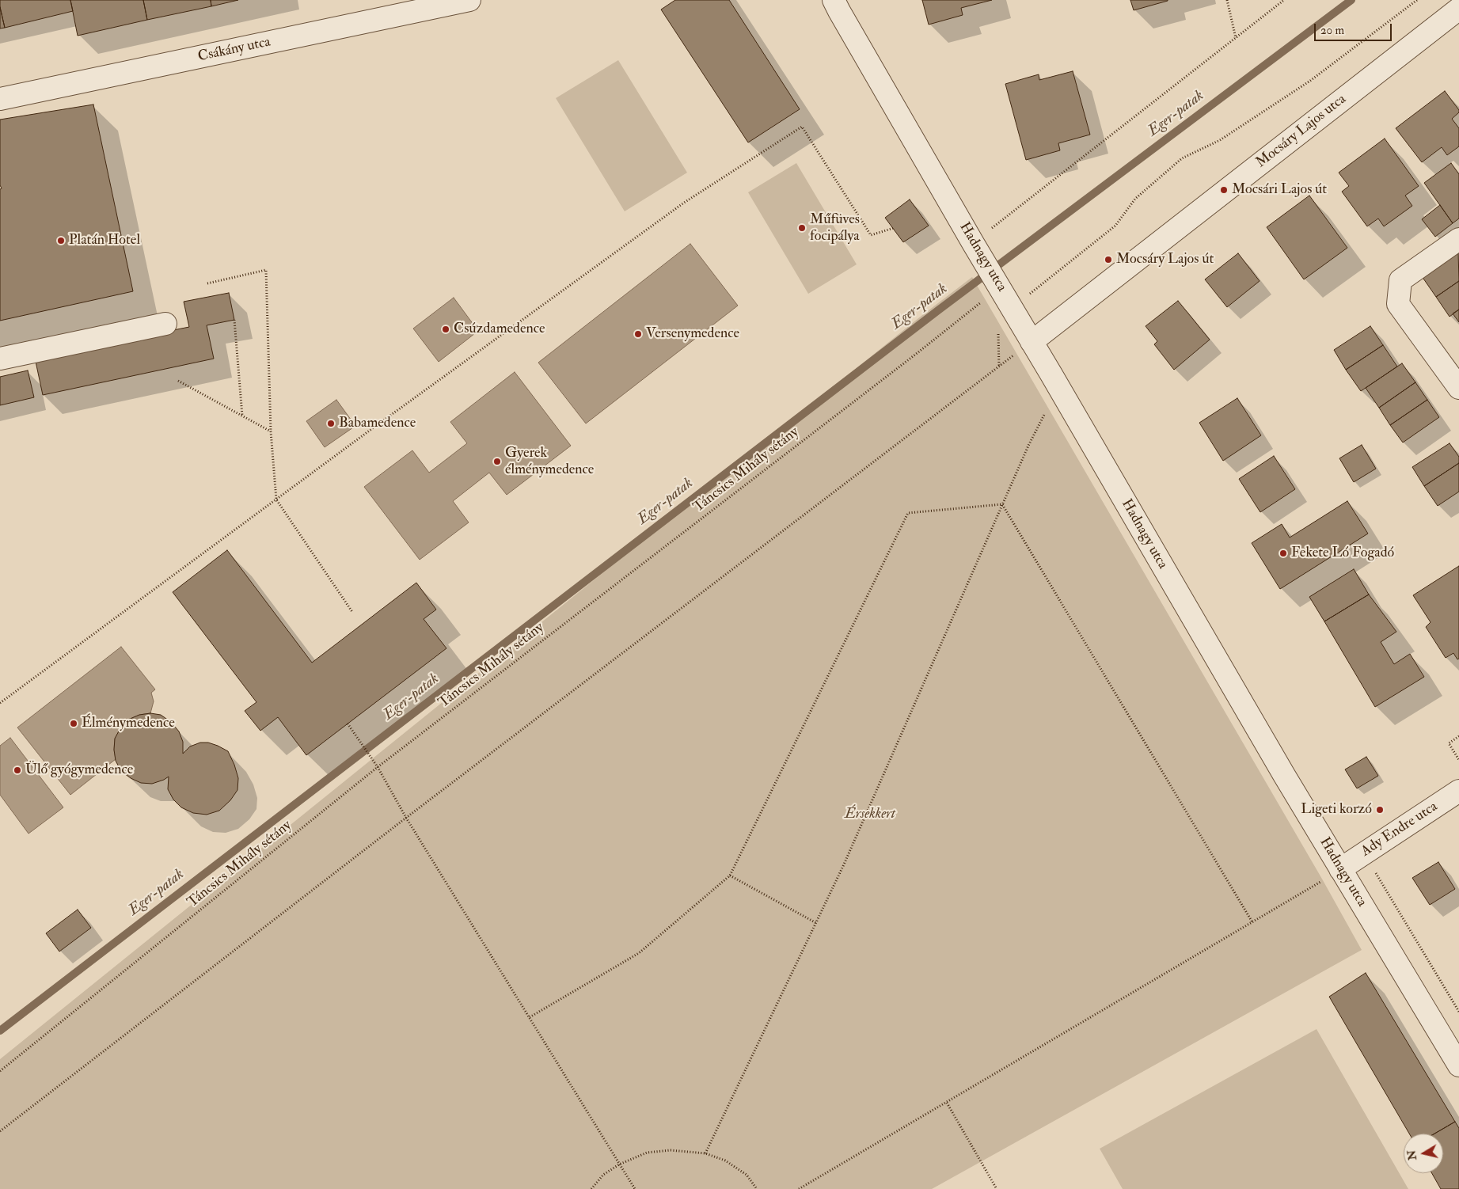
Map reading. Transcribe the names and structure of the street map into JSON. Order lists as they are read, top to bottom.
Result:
{
  "streets": {
    "street": [
      "Csákány utca",
      "Mocsáry Lajos utca",
      "Hadnagy utca",
      "Ady Endre utca"
    ],
    "path": ["Táncsics Mihály sétány"]
  },
  "crossings": [
    ["Mocsáry Lajos utca", "Hadnagy utca"],
    ["Hadnagy utca", "Táncsics Mihály sétány"],
    ["Hadnagy utca", "Ady Endre utca"]
  ],
  "water": ["Eger-patak"],
  "parks": ["Érsekkert"],
  "places": [
    "Mocsári Lajos út",
    "Műfüves focipálya",
    "Platán Hotel",
    "Mocsáry Lajos út",
    "Csúzdamedence",
    "Versenymedence",
    "Babamedence",
    "Gyerek élménymedence",
    "Fekete Ló Fogadó",
    "Élménymedence",
    "Ülő gyógymedence",
    "Ligeti korzó"
  ],
  "scale_bar": "20 m",
  "north": "left"
}
